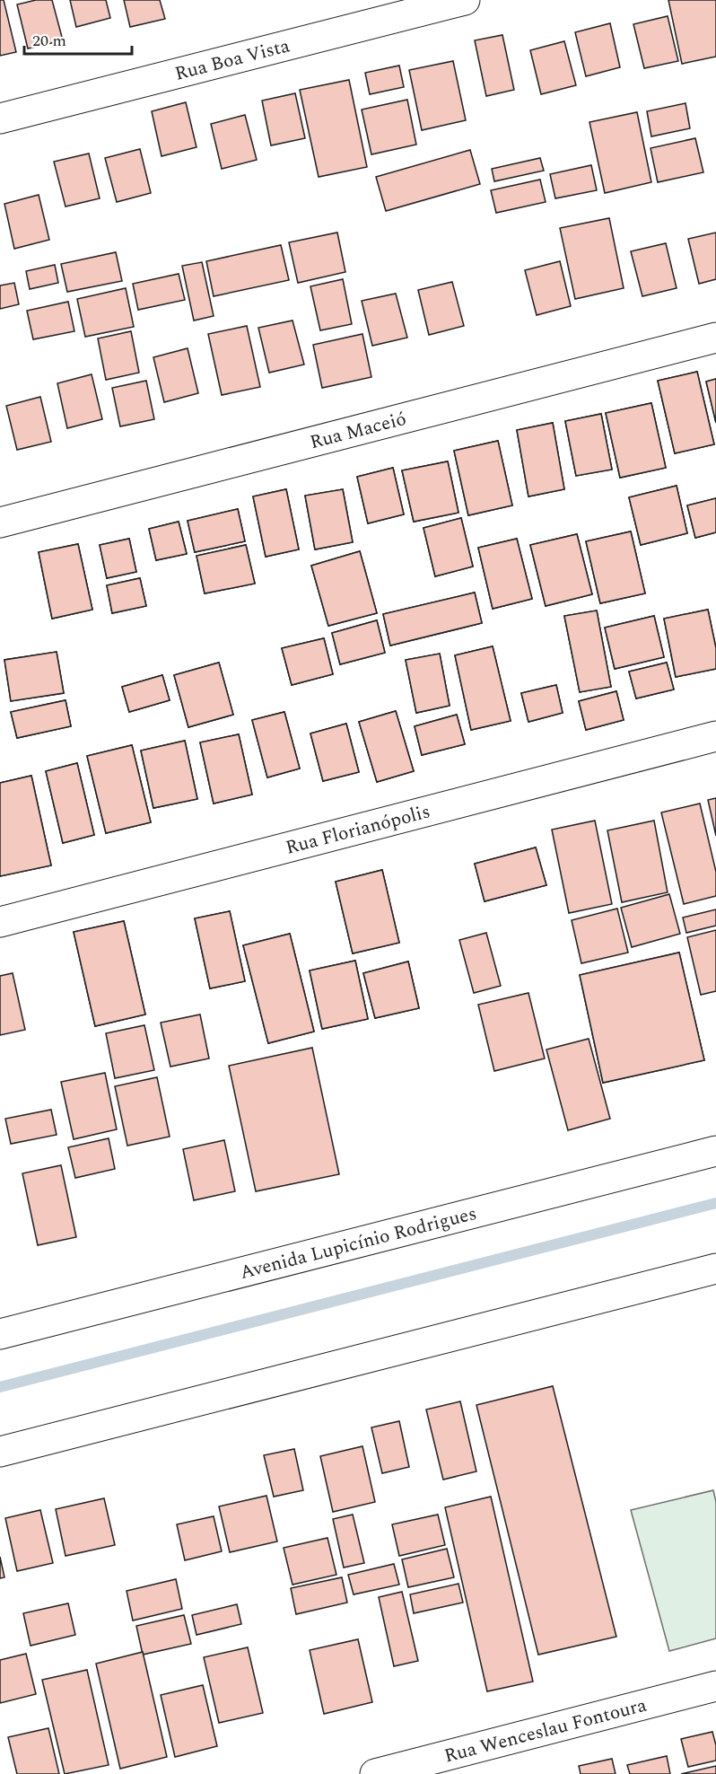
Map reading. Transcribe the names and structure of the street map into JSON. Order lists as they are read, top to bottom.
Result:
{
  "streets": {
    "street": [
      "Rua Boa Vista",
      "Rua Maceió",
      "Rua Florianópolis",
      "Avenida Lupicínio Rodrigues",
      "Rua Wenceslau Fontoura"
    ]
  },
  "scale_bar": "20 m"
}
